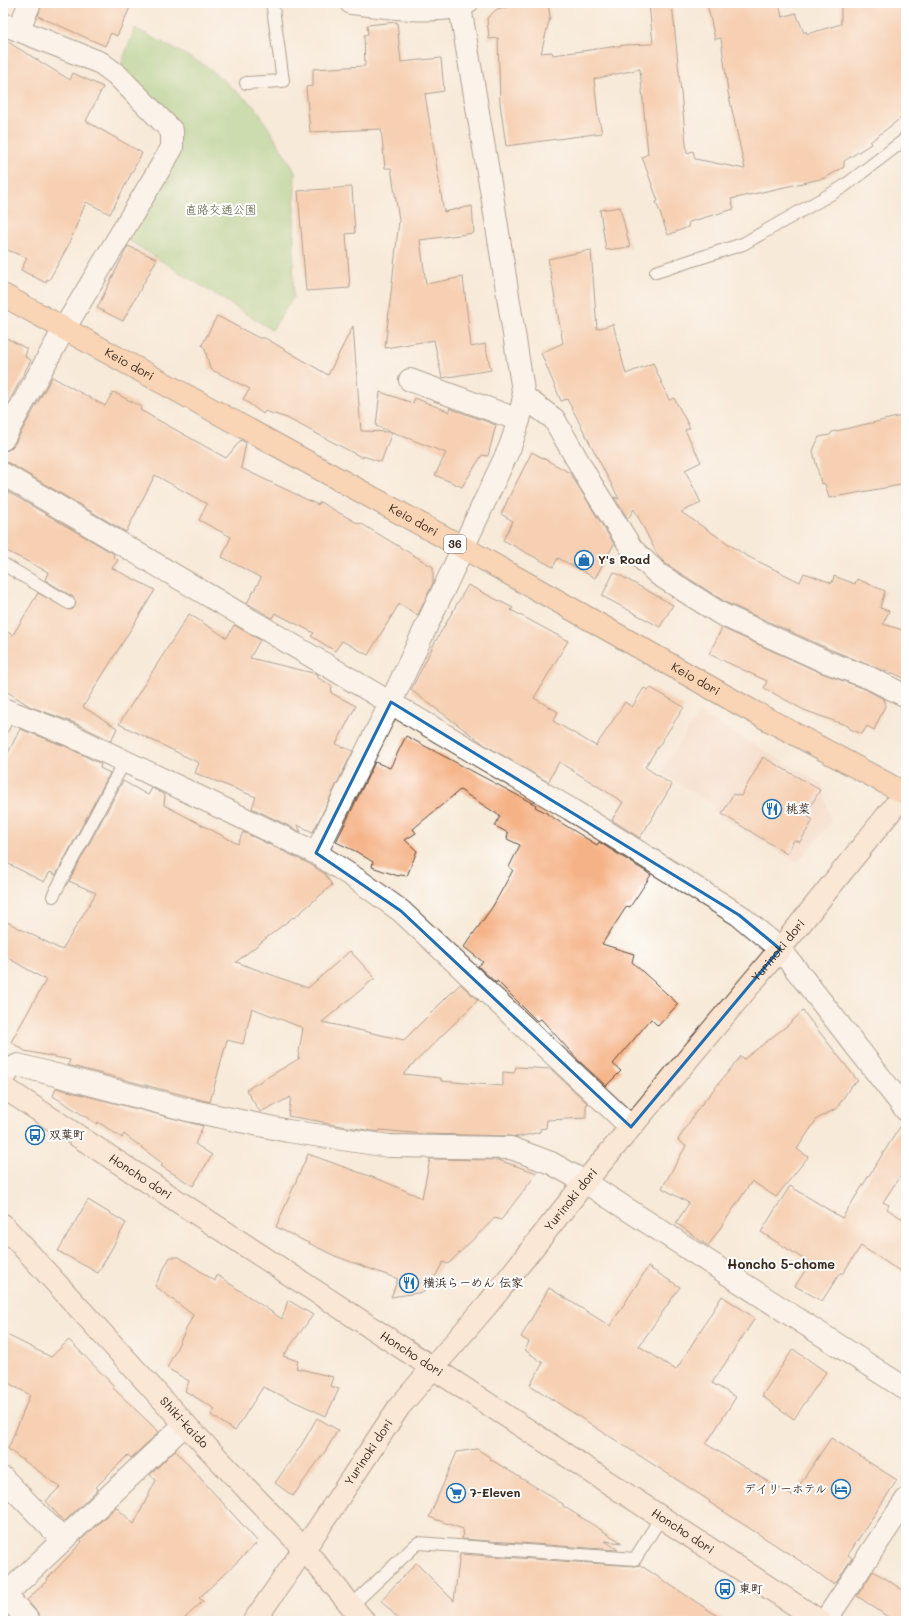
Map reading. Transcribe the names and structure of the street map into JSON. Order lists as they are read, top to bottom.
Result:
{
  "streets": {
    "main road": ["Keio dori", "36"],
    "street": ["Yurinoki dori", "Honcho dori", "Shiki-kaido"]
  },
  "crossings": [
    ["Keio dori", "Yurinoki dori"],
    ["Yurinoki dori", "Honcho dori"],
    ["Yurinoki dori", "Shiki-kaido"]
  ],
  "districts": ["Honcho 5-chome"],
  "parks": ["直路交通公園"],
  "places": {
    "shop": ["Y's Road"],
    "restaurant": ["桃菜", "横浜らーめん 伝家"],
    "bus stop": ["双葉町", "東町"],
    "hotel": ["デイリーホテル"],
    "supermarket": ["7-Eleven"]
  }
}
